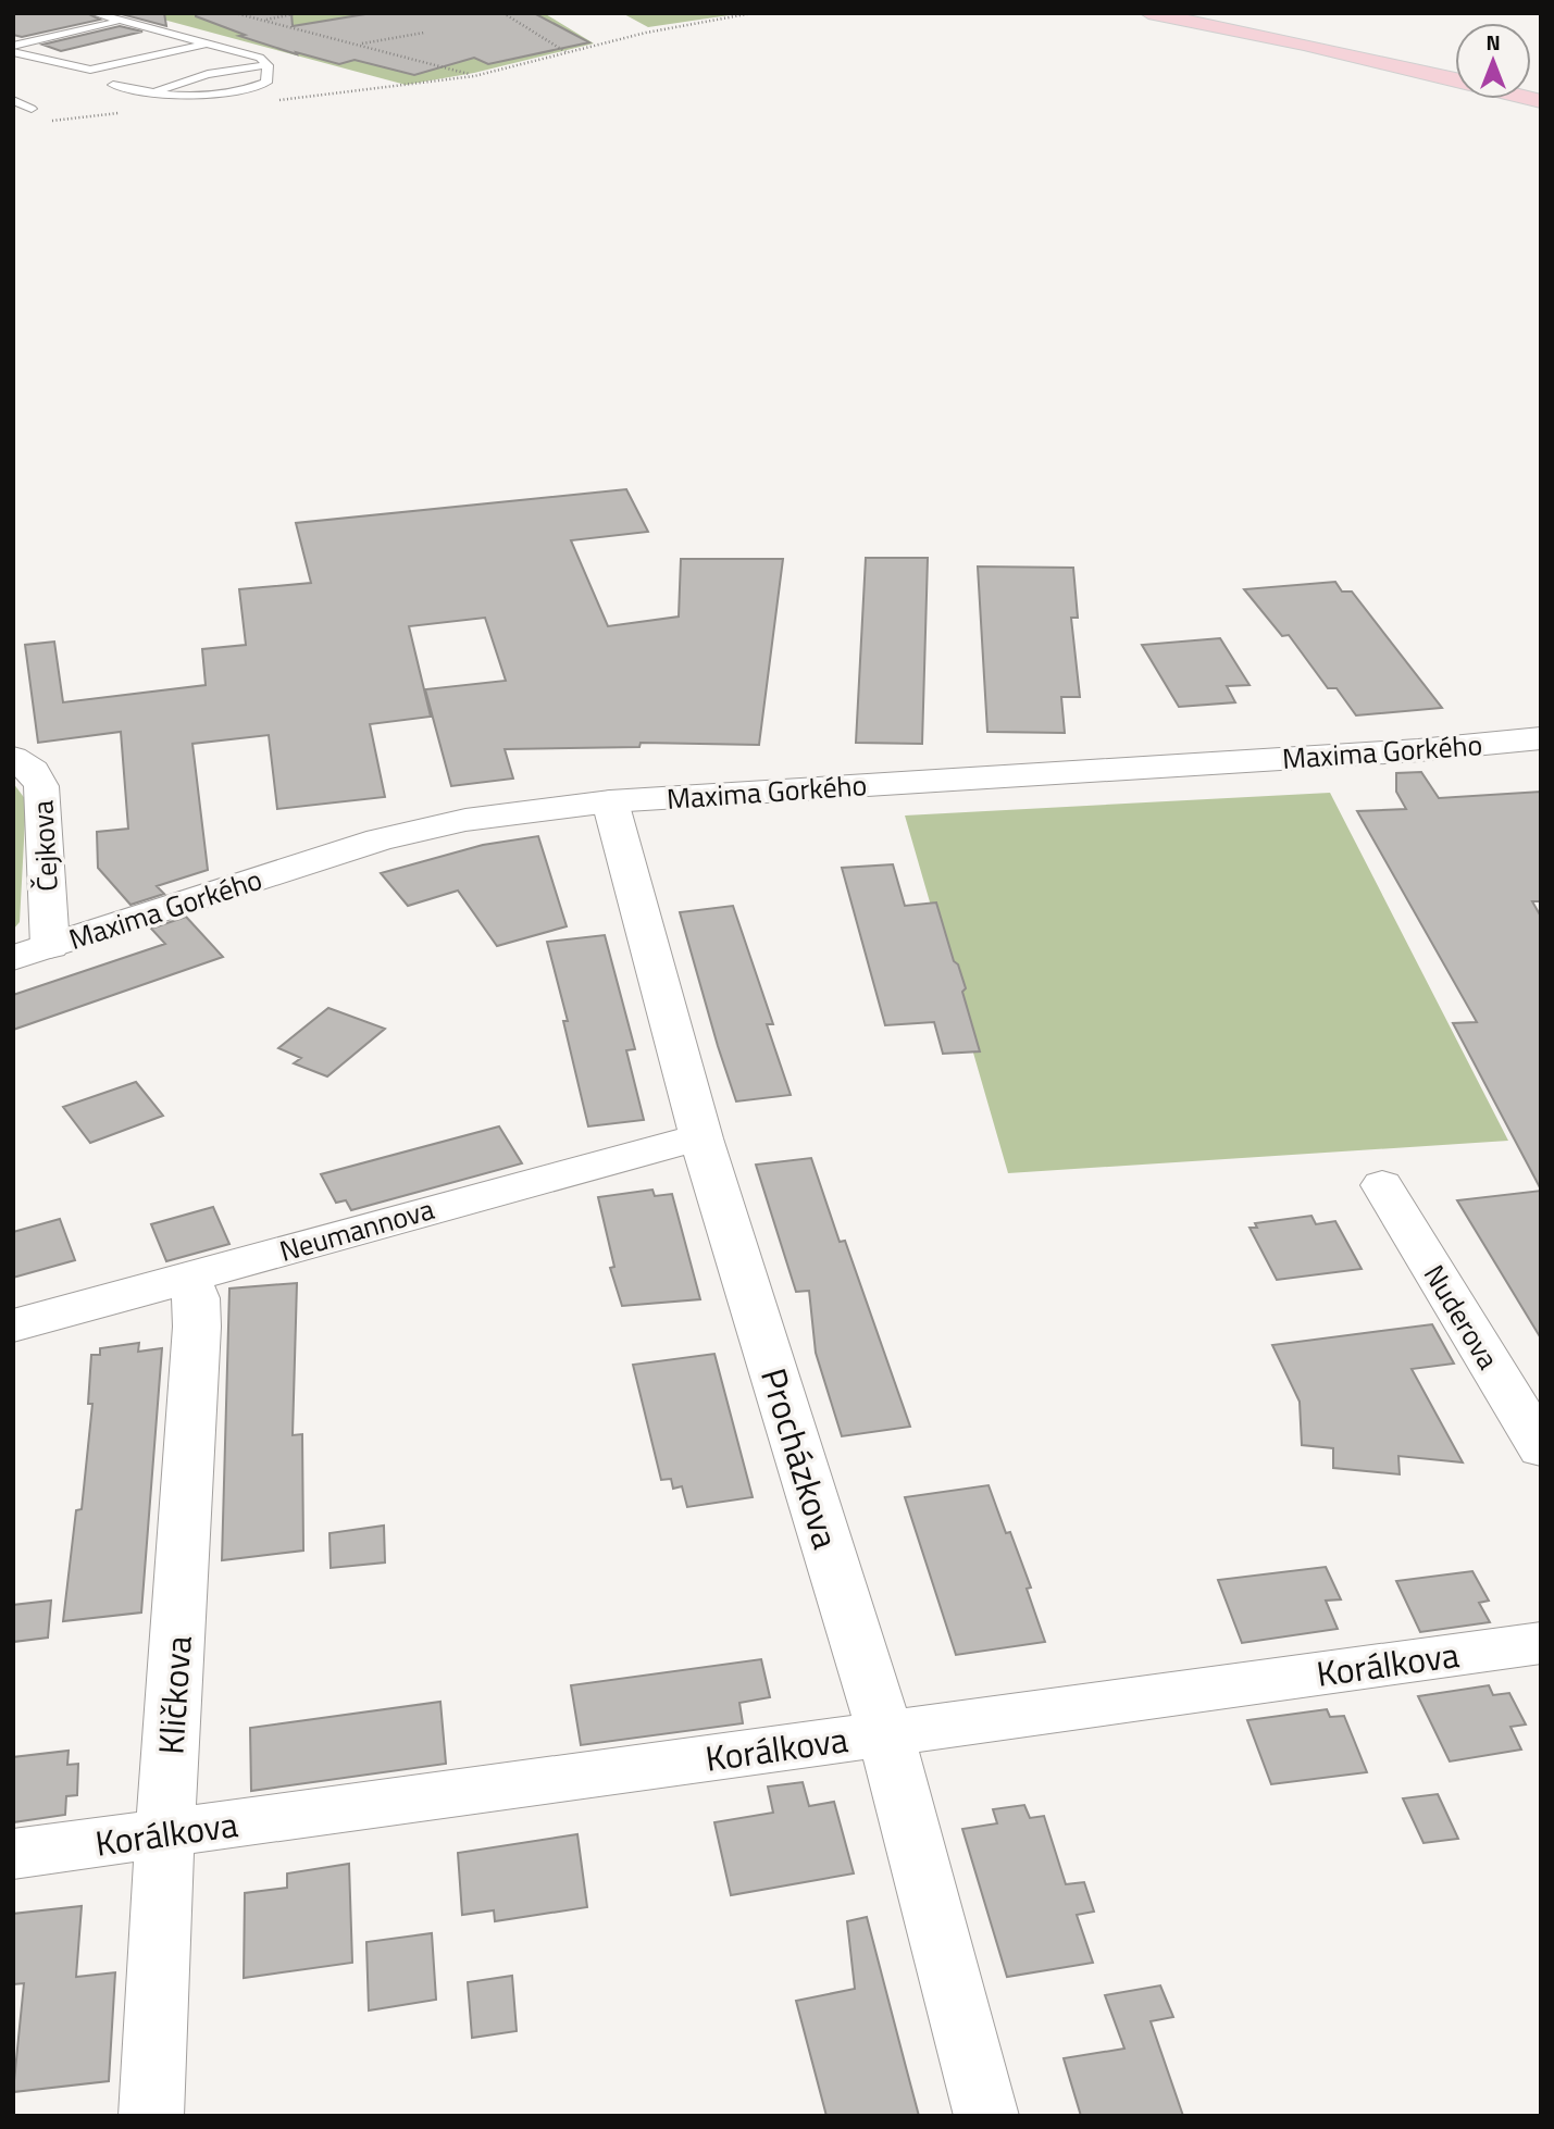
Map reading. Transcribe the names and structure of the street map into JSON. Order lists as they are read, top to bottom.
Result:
{
  "streets": {
    "street": [
      "Maxima Gorkého",
      "Čejkova",
      "Neumannova",
      "Nuderova",
      "Procházkova",
      "Korálkova",
      "Kličkova"
    ]
  },
  "crossings": [
    ["Maxima Gorkého", "Čejkova"],
    ["Maxima Gorkého", "Procházkova"],
    ["Neumannova", "Procházkova"],
    ["Neumannova", "Kličkova"],
    ["Procházkova", "Korálkova"],
    ["Korálkova", "Kličkova"]
  ],
  "north": "top"
}
